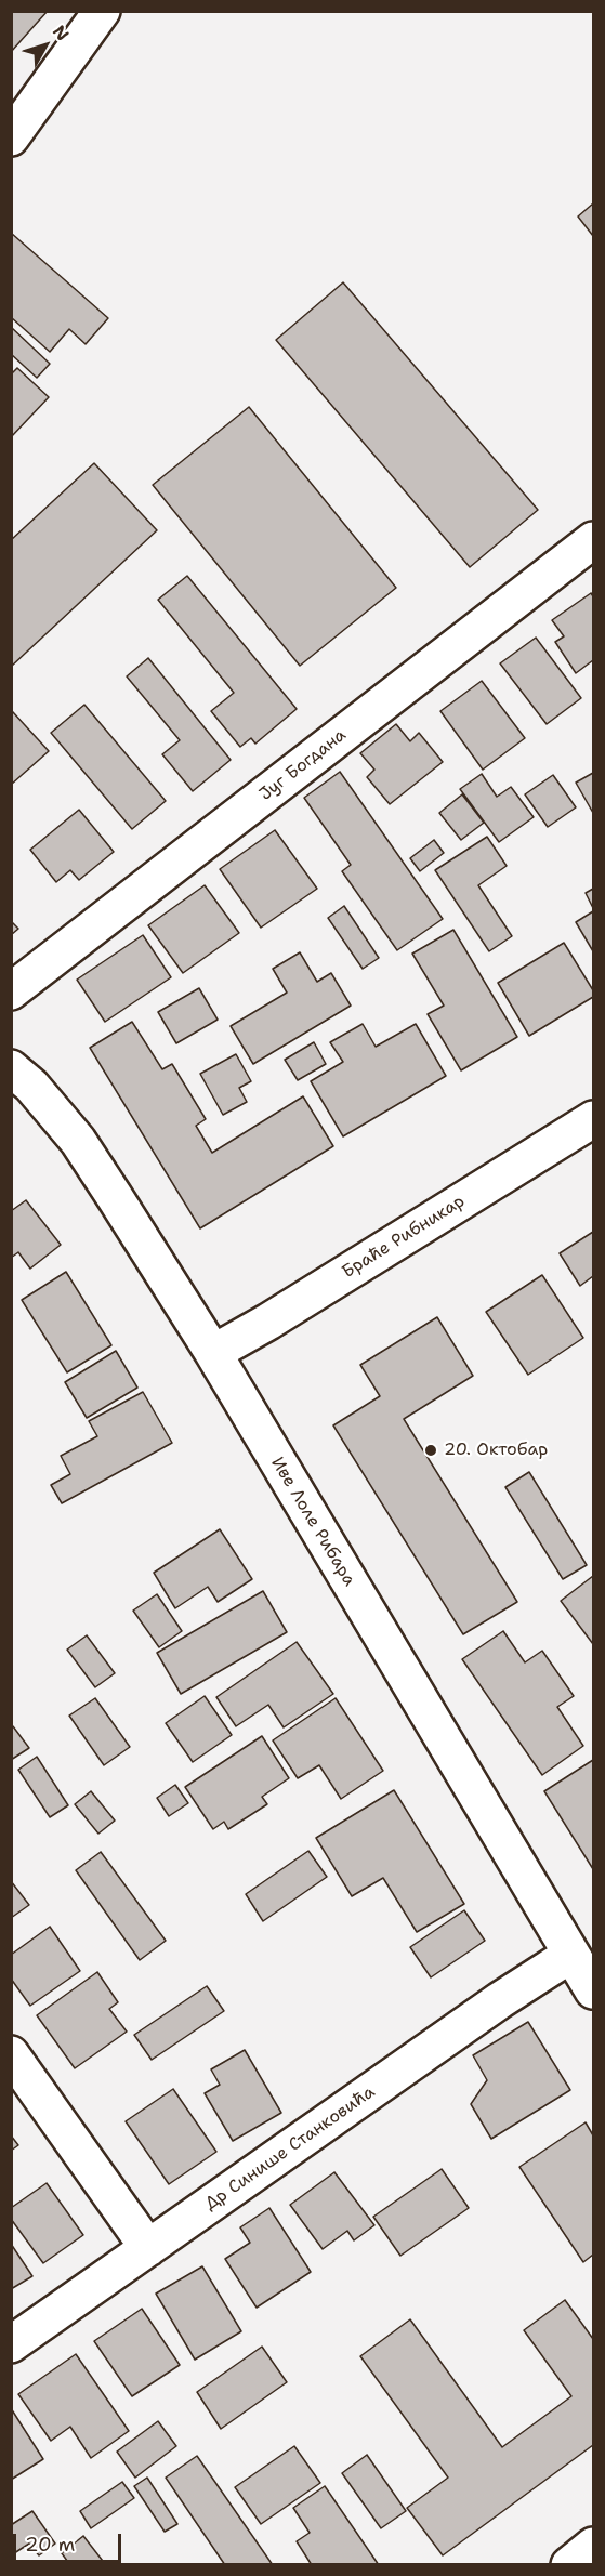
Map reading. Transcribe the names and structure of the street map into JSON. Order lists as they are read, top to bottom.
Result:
{
  "streets": {
    "street": [
      "Југ Богдана",
      "Браће Рибникар",
      "Иве Лоле Рибара",
      "Др Синише Станковића"
    ]
  },
  "crossings": [
    ["Браће Рибникар", "Иве Лоле Рибара"],
    ["Иве Лоле Рибара", "Др Синише Станковића"]
  ],
  "places": ["20. Октобар"],
  "scale_bar": "20 m",
  "north": "top right"
}
